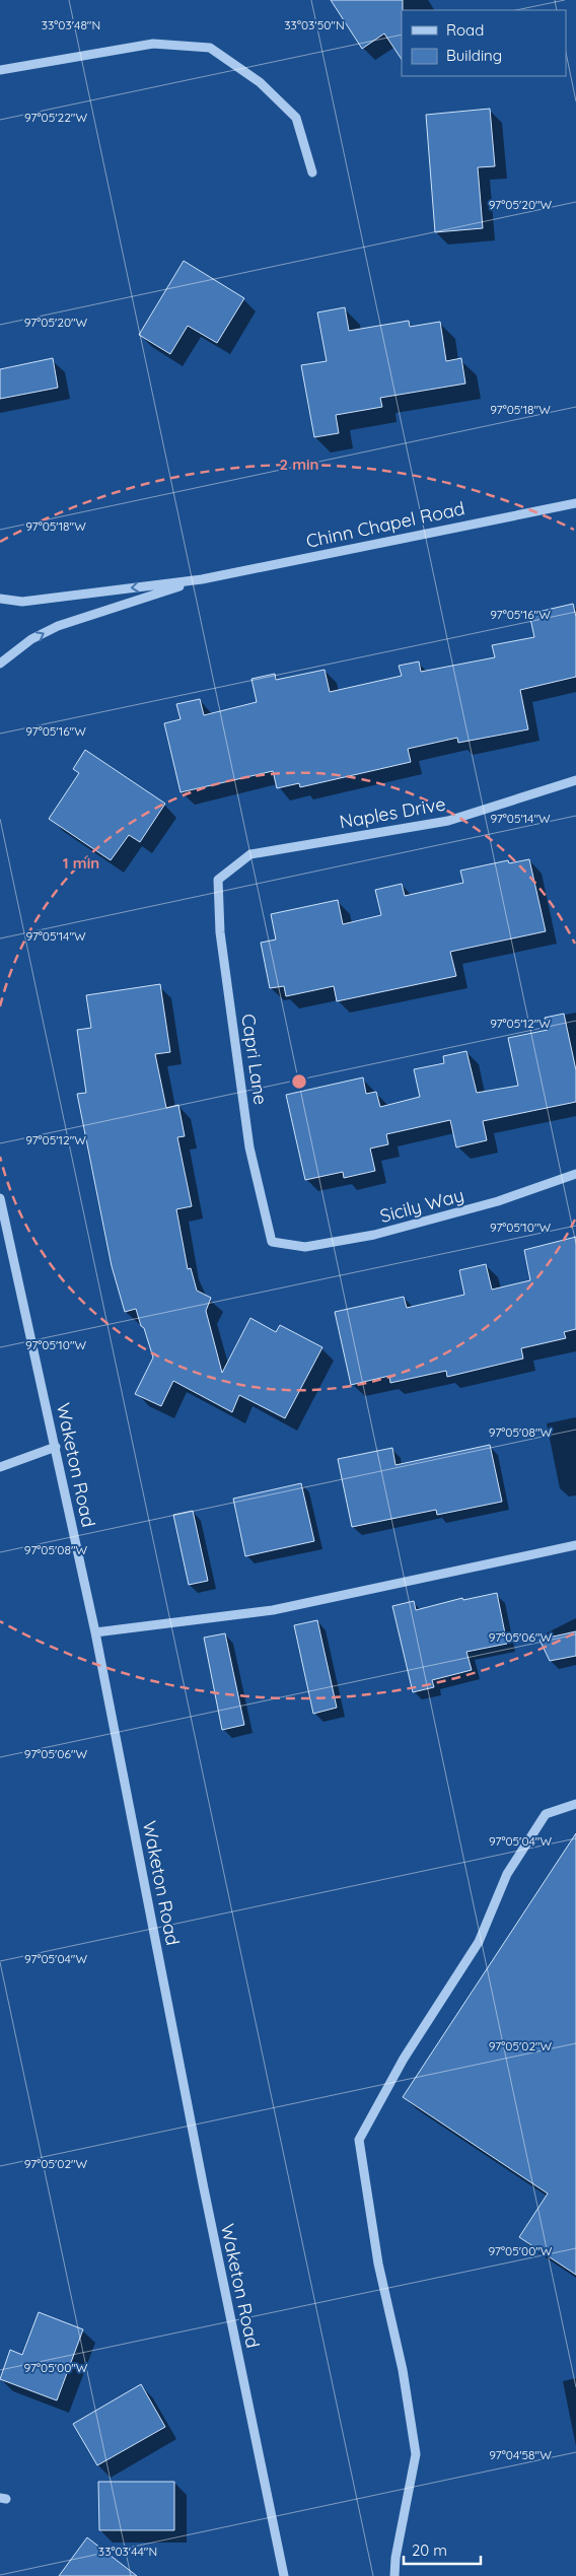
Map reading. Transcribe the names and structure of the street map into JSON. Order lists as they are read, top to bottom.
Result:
{
  "streets": {
    "street": [
      "Chinn Chapel Road",
      "Naples Drive",
      "Capri Lane",
      "Sicily Way",
      "Waketon Road"
    ]
  },
  "crossings": [
    ["Naples Drive", "Capri Lane"],
    ["Capri Lane", "Sicily Way"]
  ],
  "legend": ["Road", "Building"],
  "scale_bar": "20 m",
  "coordinates": [
    "33°03'48\"N",
    "33°03'50\"N",
    "97°05'22\"W",
    "97°05'20\"W",
    "97°05'18\"W",
    "97°05'16\"W",
    "97°05'14\"W",
    "97°05'12\"W",
    "97°05'10\"W",
    "97°05'08\"W",
    "97°05'06\"W",
    "97°05'04\"W",
    "97°05'02\"W",
    "97°05'00\"W",
    "97°04'58\"W",
    "33°03'44\"N"
  ],
  "rings": ["2 min", "1 min"]
}
